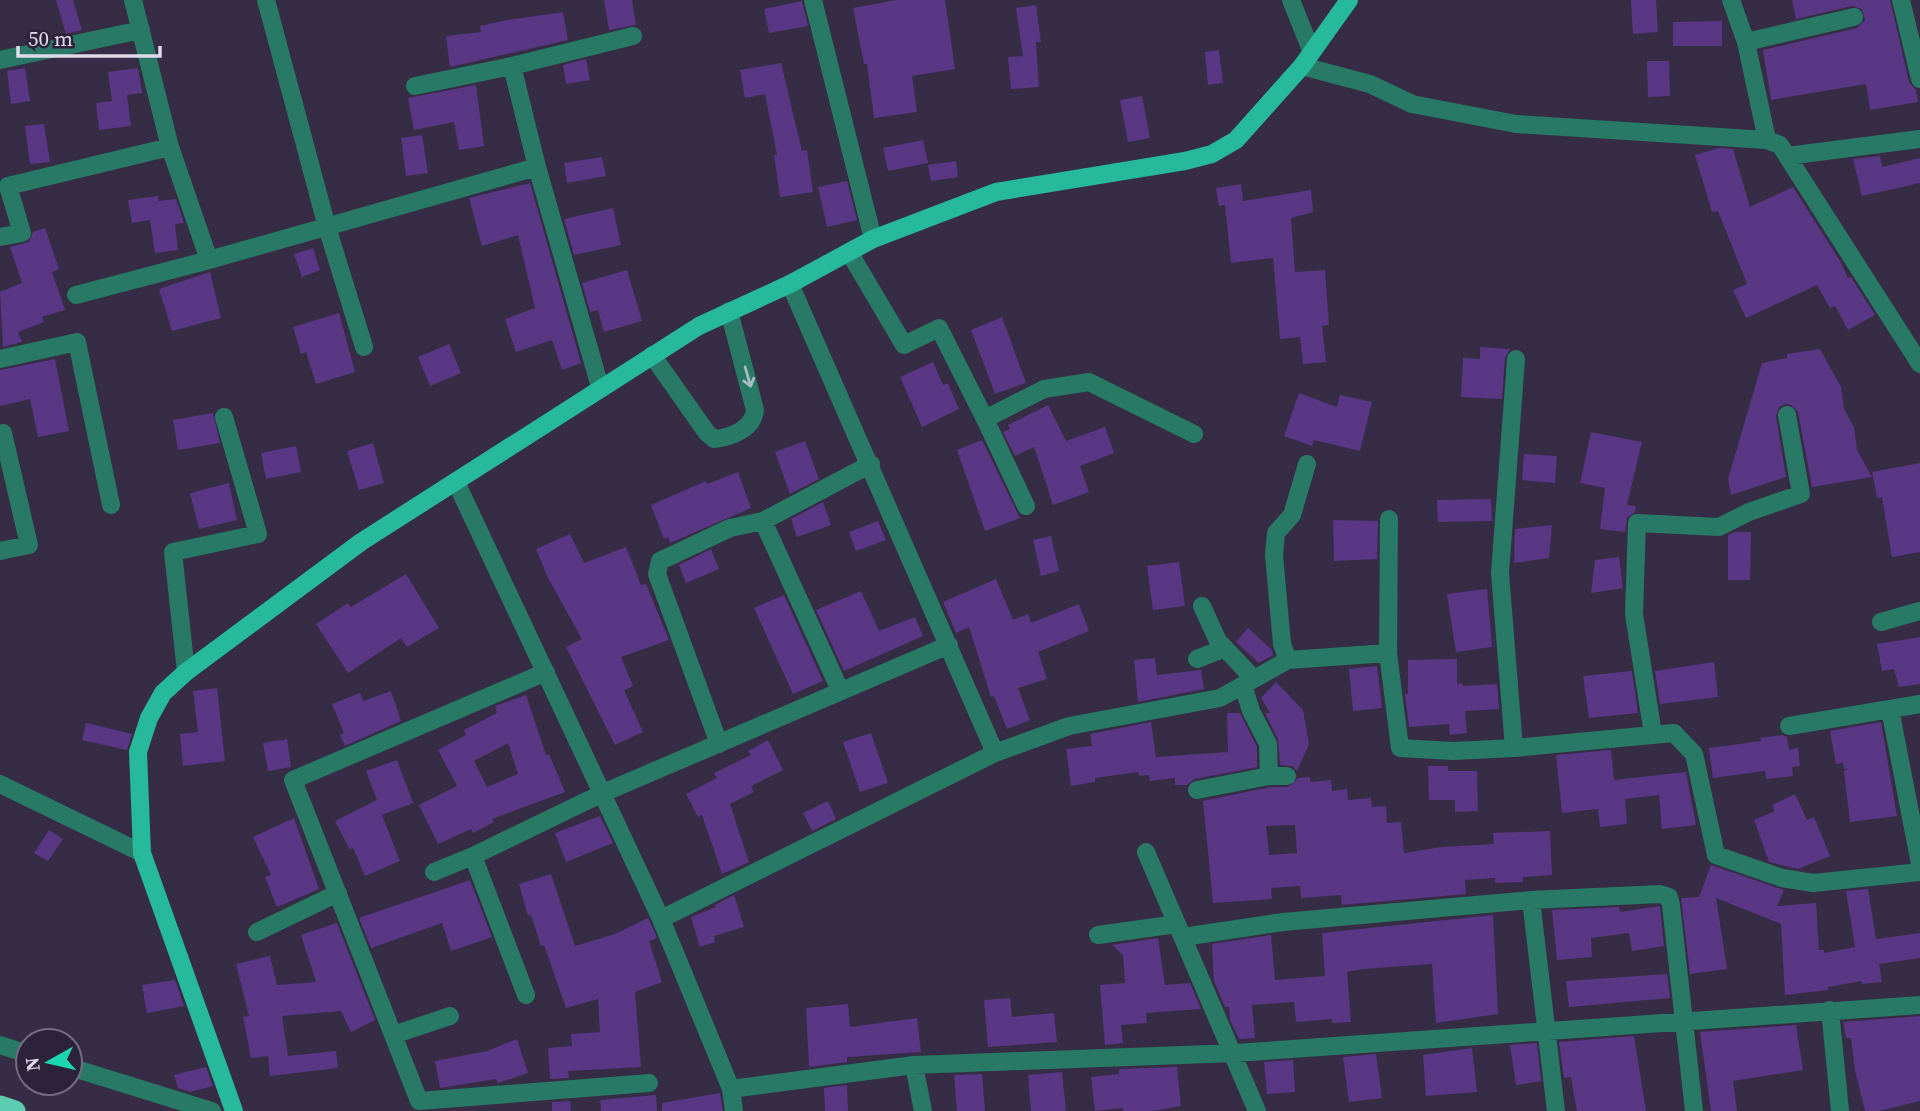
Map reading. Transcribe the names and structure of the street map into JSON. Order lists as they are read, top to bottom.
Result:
{
  "scale_bar": "50 m",
  "north": "left"
}
